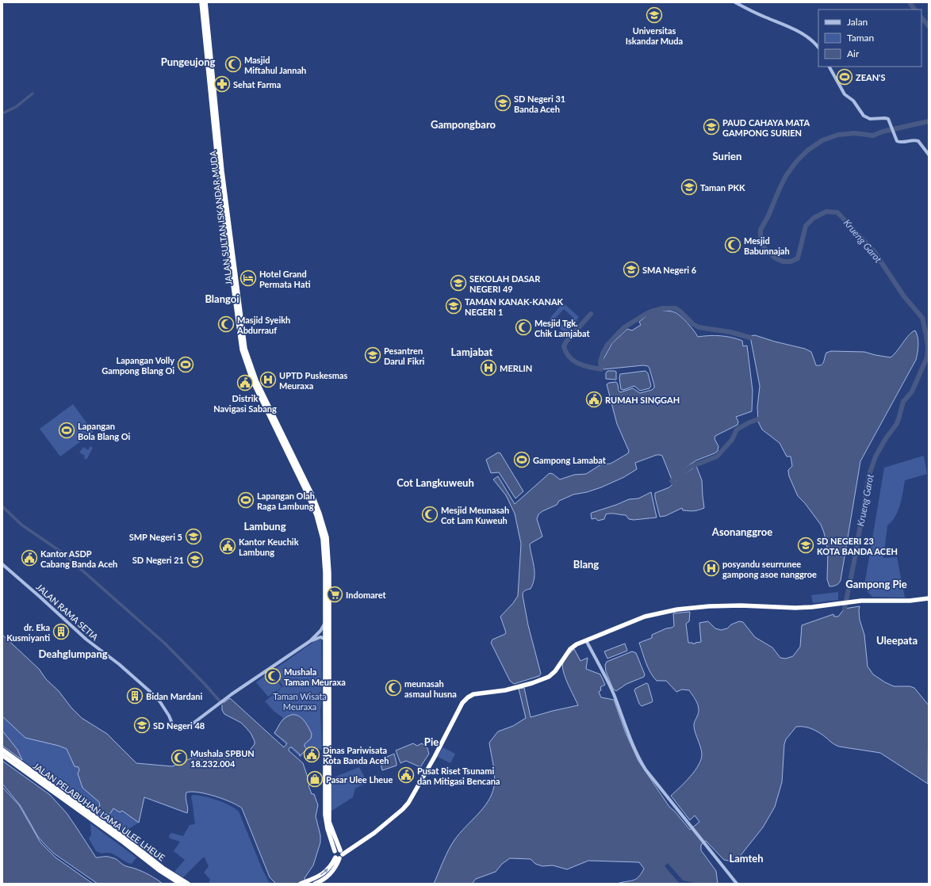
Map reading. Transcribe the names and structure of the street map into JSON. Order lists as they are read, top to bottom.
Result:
{
  "streets": {
    "highway": ["JALAN SULTAN ISKANDAR MUDA", "JALAN PELABUHAN LAMA ULEE LHEUE"],
    "street": ["JALAN RAMA SETIA"]
  },
  "districts": [
    "Pungeujong",
    "Gampongbaro",
    "Surien",
    "Blangoi",
    "Lamjabat",
    "Cot Langkuweuh",
    "Lambung",
    "Asonanggroe",
    "Blang",
    "Gampong Pie",
    "Uleepata",
    "Deahglumpang",
    "Pie",
    "Lamteh"
  ],
  "water": ["Krueng Garot"],
  "parks": ["Taman Wisata Meuraxa"],
  "places": {
    "school or university": [
      "Universitas Iskandar Muda",
      "SD Negeri 31 Banda Aceh",
      "PAUD CAHAYA MATA GAMPONG SURIEN",
      "Taman PKK",
      "SMA Negeri 6",
      "SEKOLAH DASAR NEGERI 49",
      "TAMAN KANAK-KANAK NEGERI 1",
      "Pesantren Darul Fikri",
      "SMP Negeri 5",
      "SD NEGERI 23 KOTA BANDA ACEH",
      "SD Negeri 21",
      "SD Negeri 48"
    ],
    "mosque": [
      "Masjid Miftahul Jannah",
      "Mesjid Babunnajah",
      "Masjid Syeikh Abdurrauf",
      "Mesjid Tgk. Chik Lamjabat",
      "Mesjid Meunasah Cot Lam Kuweuh",
      "Mushala Taman Meuraxa",
      "meunasah asmaul husna",
      "Mushala SPBUN 18.232.004"
    ],
    "sports": [
      "ZEAN'S",
      "Lapangan Volly Gampong Blang Oi",
      "Lapangan Bola Blang Oi",
      "Gampong Lamabat",
      "Lapangan Olah Raga Lambung"
    ],
    "pharmacy": ["Sehat Farma"],
    "hotel": ["Hotel Grand Permata Hati"],
    "hospital": ["MERLIN", "UPTD Puskesmas Meuraxa", "posyandu seurrunee gampong asoe nanggroe"],
    "public building": [
      "Distrik Navigasi Sabang",
      "RUMAH SINĢGAH",
      "Kantor Keuchik Lambung",
      "Kantor ASDP Cabang Banda Aceh",
      "Dinas Pariwisata Kota Banda Aceh",
      "Pusat Riset Tsunami dan Mitigasi Bencana"
    ],
    "supermarket": ["Indomaret"],
    "building": ["dr. Eka Kusmiyanti", "Bidan Mardani"],
    "shop": ["Pasar Ulee Lheue"]
  },
  "legend": ["Jalan", "Taman", "Air"]
}
